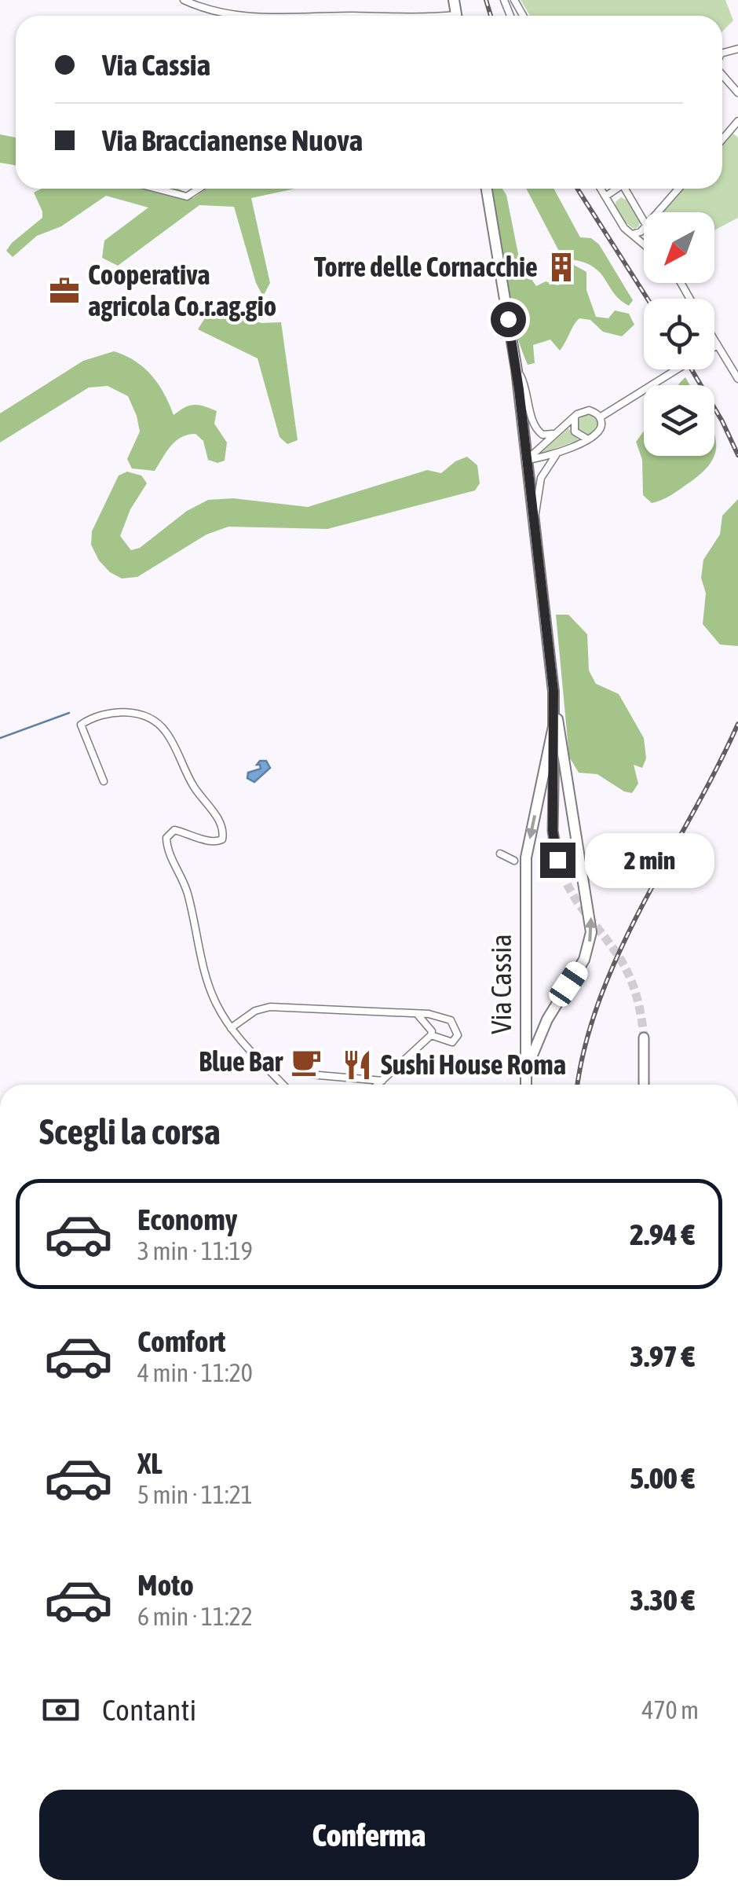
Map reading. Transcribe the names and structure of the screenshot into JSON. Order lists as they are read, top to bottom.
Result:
{
  "streets": {
    "main road": ["Via Cassia"]
  },
  "places": {
    "building": ["Torre delle Cornacchie"],
    "office": ["Cooperativa agricola Co.r.ag.gio"],
    "cafe": ["Blue Bar"],
    "restaurant": ["Sushi House Roma"]
  },
  "north": "bottom left",
  "page": {
    "banner": ["Via Cassia", "Via Braccianense Nuova"],
    "bubble": "2 min",
    "heading": "Scegli la corsa",
    "list": [
      {
        "name": "Economy",
        "note": "3 min · 11:19",
        "value": "2.94 €"
      },
      {
        "name": "Comfort",
        "note": "4 min · 11:20",
        "value": "3.97 €"
      },
      {
        "name": "XL",
        "note": "5 min · 11:21",
        "value": "5.00 €"
      },
      {
        "name": "Moto",
        "note": "6 min · 11:22",
        "value": "3.30 €"
      }
    ],
    "pay": ["Contanti", "470 m"],
    "buttons": "Conferma"
  }
}
